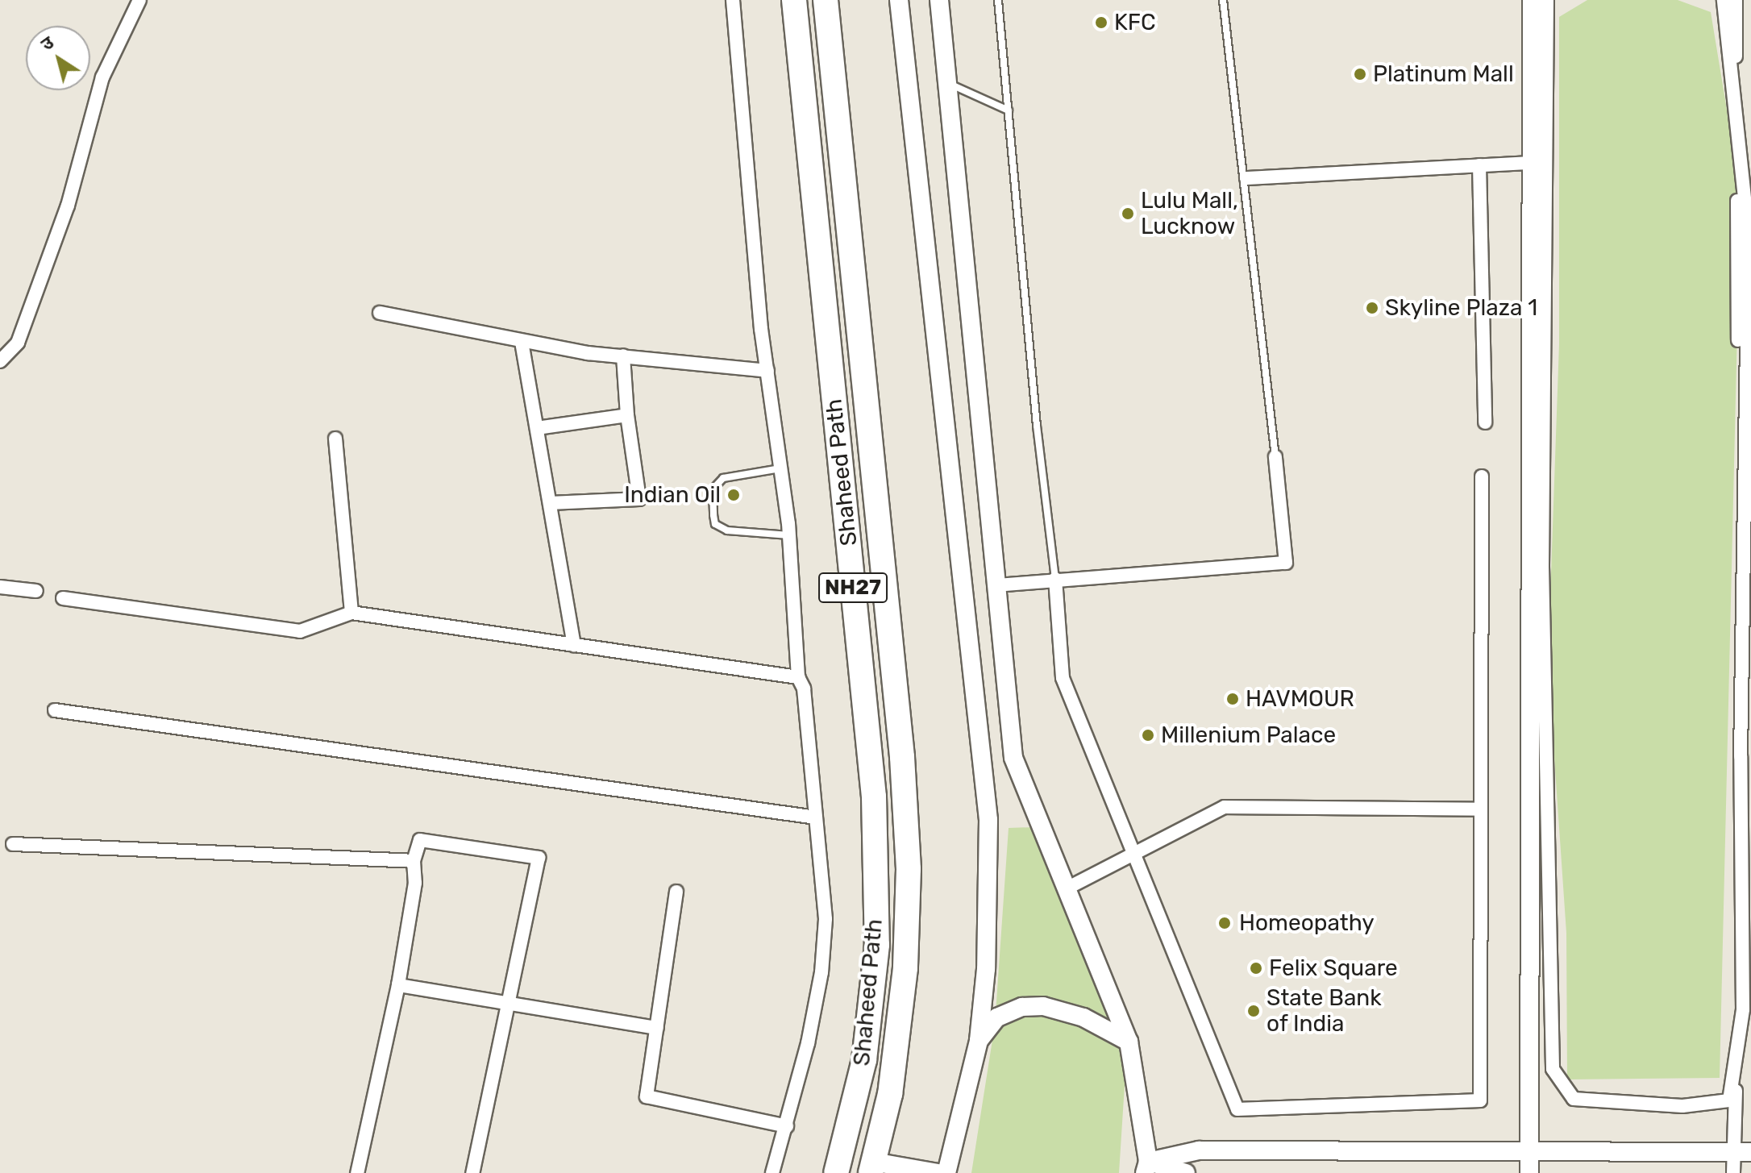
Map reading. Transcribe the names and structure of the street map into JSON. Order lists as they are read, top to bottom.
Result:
{
  "streets": {
    "highway": ["Shaheed Path", "NH27"]
  },
  "places": [
    "KFC",
    "Platinum Mall",
    "Lulu Mall, Lucknow",
    "Skyline Plaza 1",
    "Indian Oil",
    "HAVMOUR",
    "Millenium Palace",
    "Homeopathy",
    "Felix Square",
    "State Bank of India"
  ],
  "north": "top left"
}
